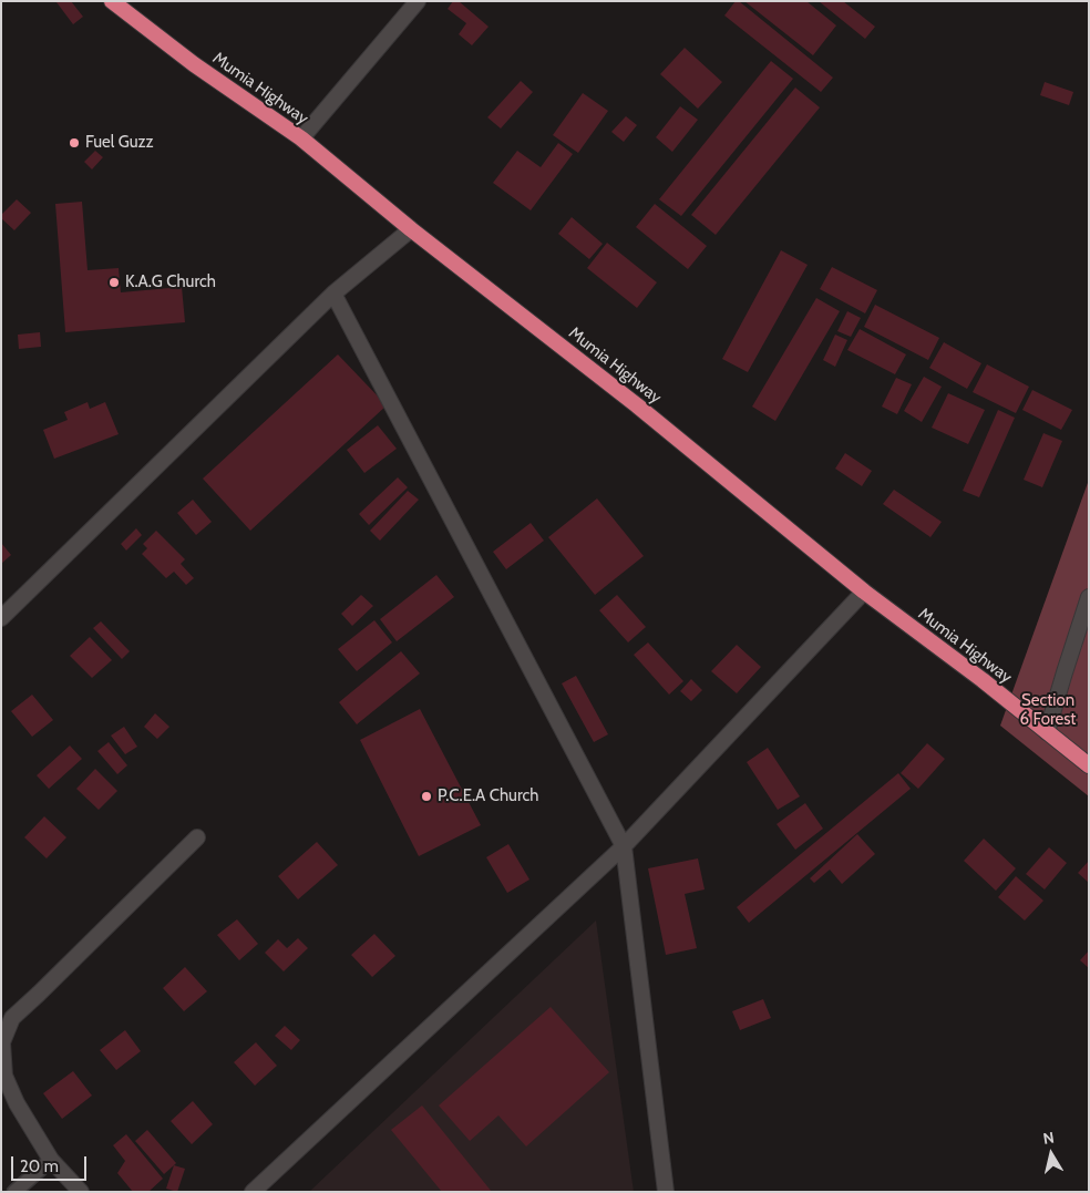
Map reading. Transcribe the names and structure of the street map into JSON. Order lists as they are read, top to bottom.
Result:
{
  "streets": {
    "highway": ["Mumia Highway"]
  },
  "parks": ["Section 6 Forest"],
  "places": ["Fuel Guzz", "K.A.G Church", "P.C.E.A Church"],
  "scale_bar": "20 m",
  "north": "top"
}
